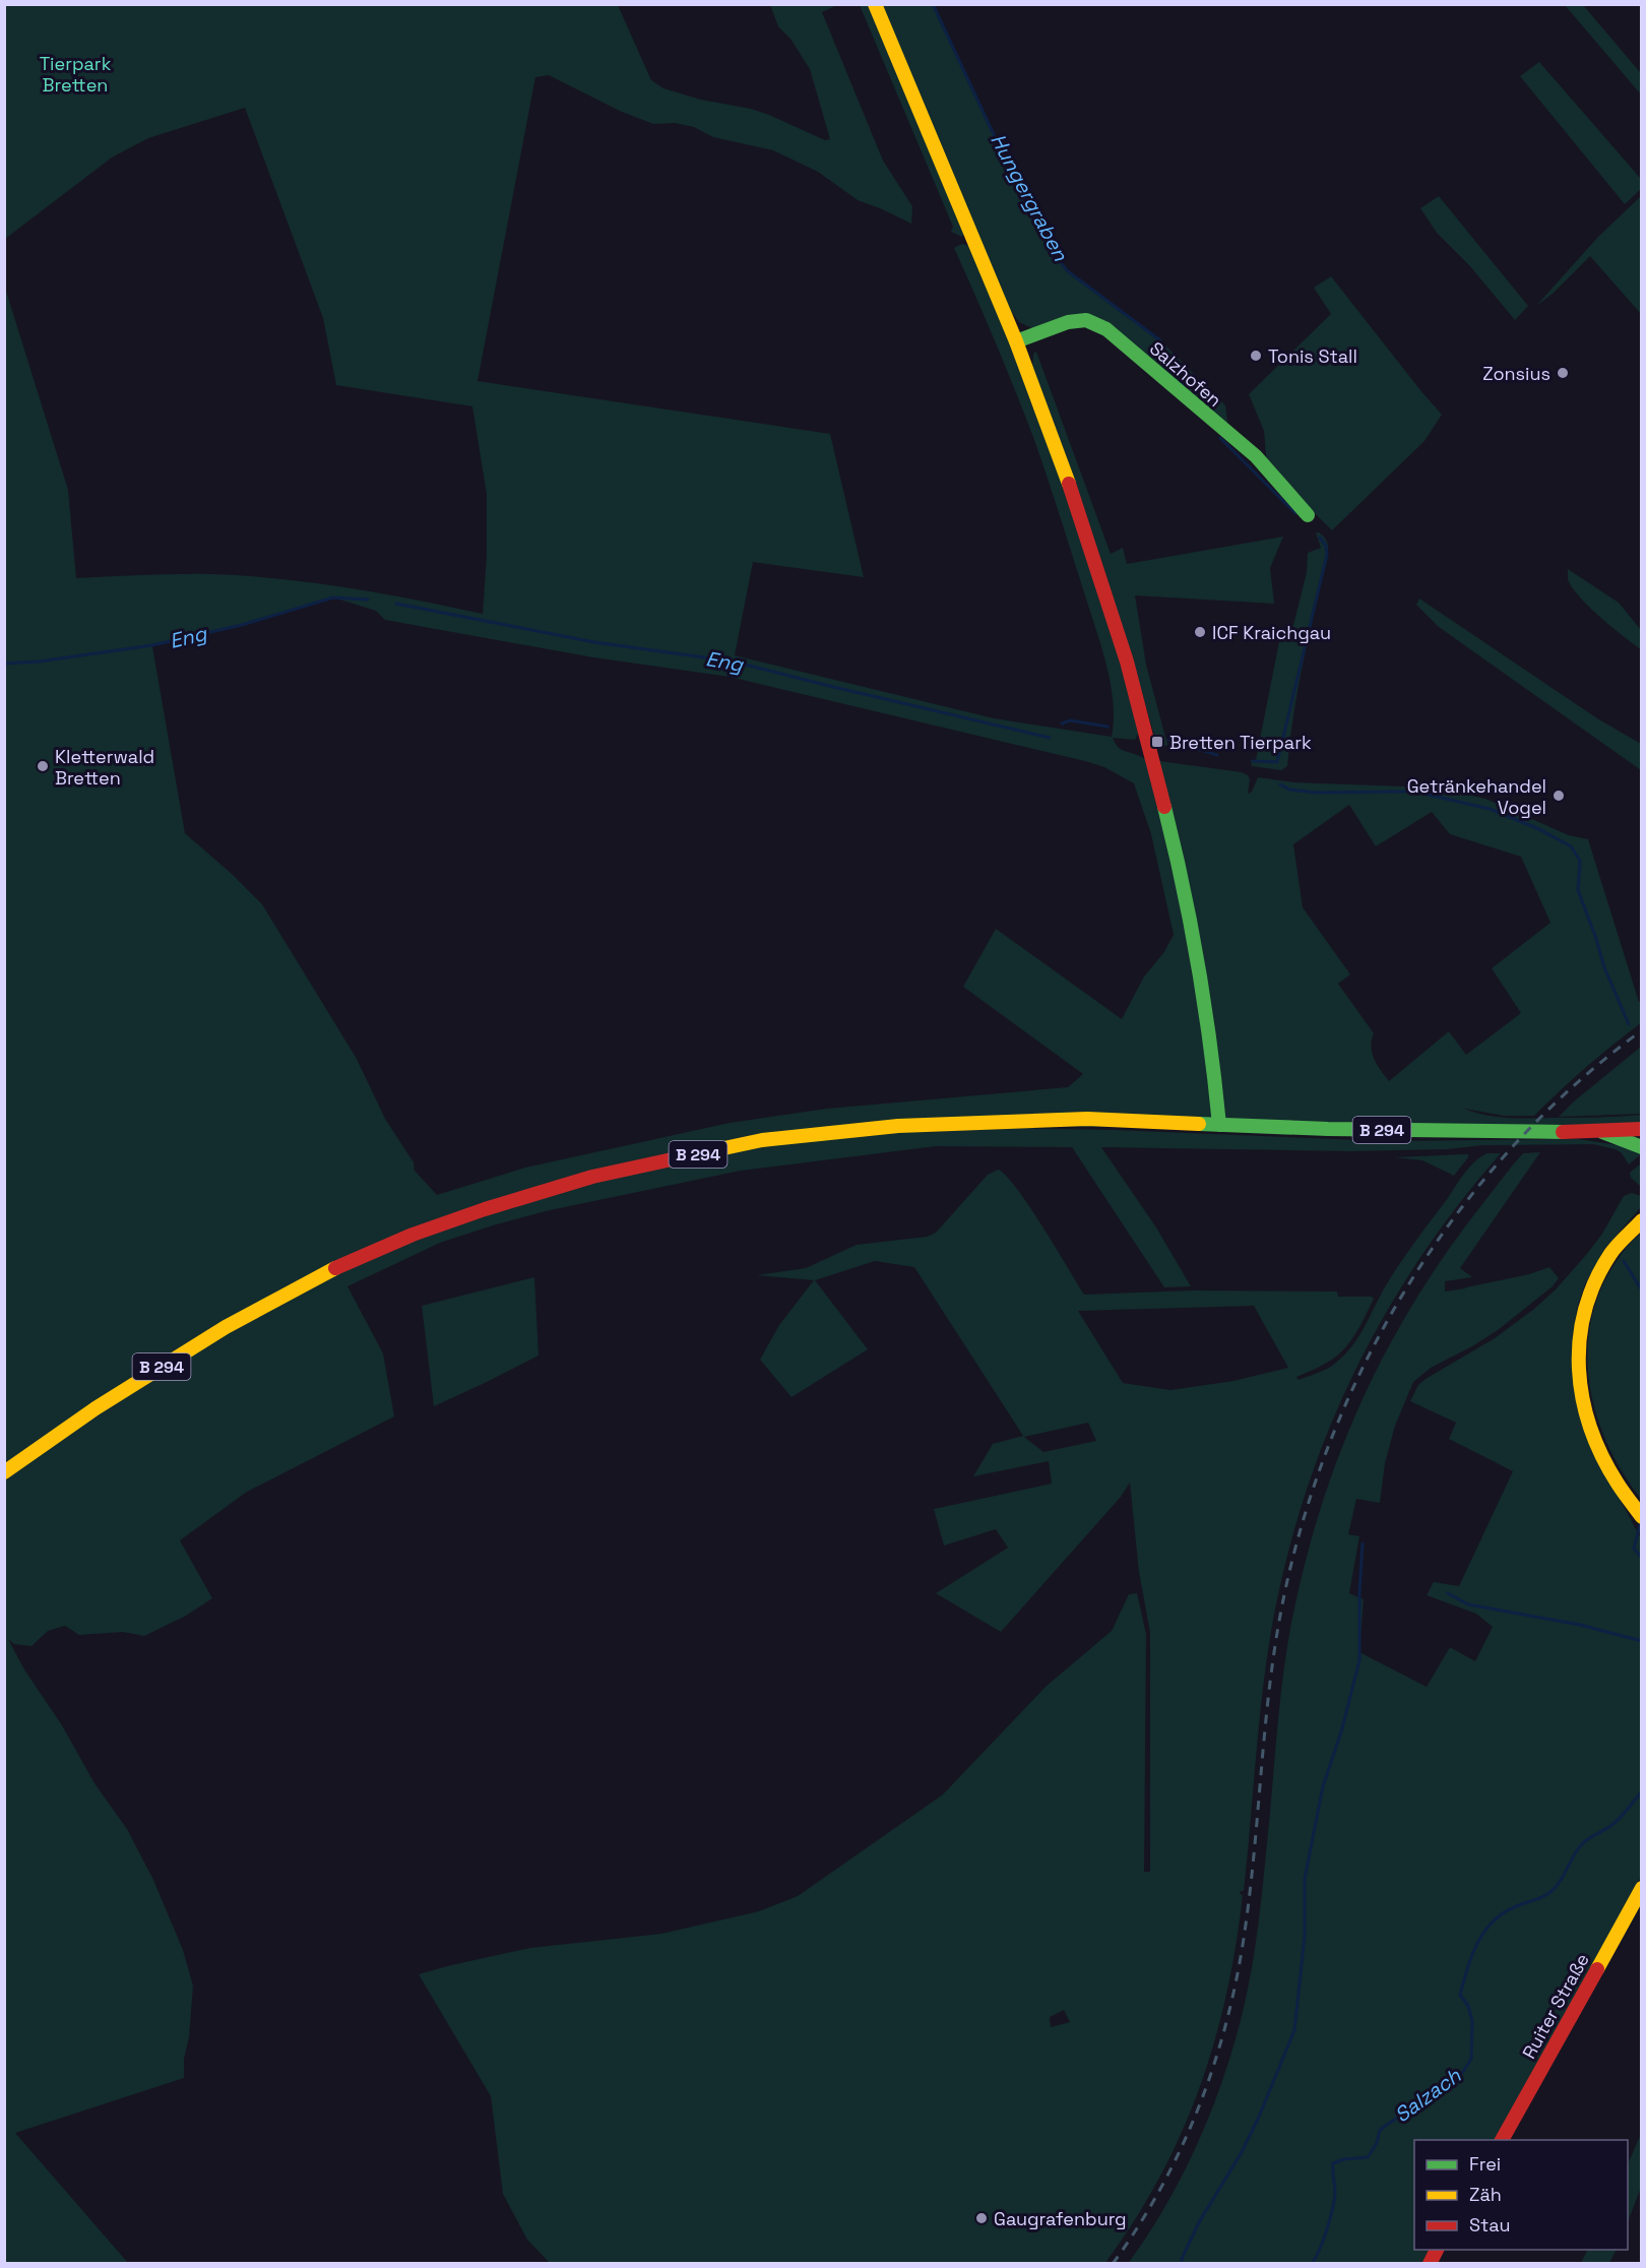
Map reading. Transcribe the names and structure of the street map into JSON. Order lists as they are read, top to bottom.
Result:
{
  "streets": {
    "street": ["Salzhofen", "B 294", "Ruiter Straße"]
  },
  "water": ["Hungergraben", "Eng", "Salzach"],
  "parks": ["Tierpark Bretten"],
  "places": {
    "other": [
      "Tonis Stall",
      "Zonsius",
      "ICF Kraichgau",
      "Kletterwald Bretten",
      "Getränkehandel Vogel",
      "Gaugrafenburg"
    ],
    "transit": ["Bretten Tierpark"]
  },
  "legend": ["Frei", "Zäh", "Stau"]
}
